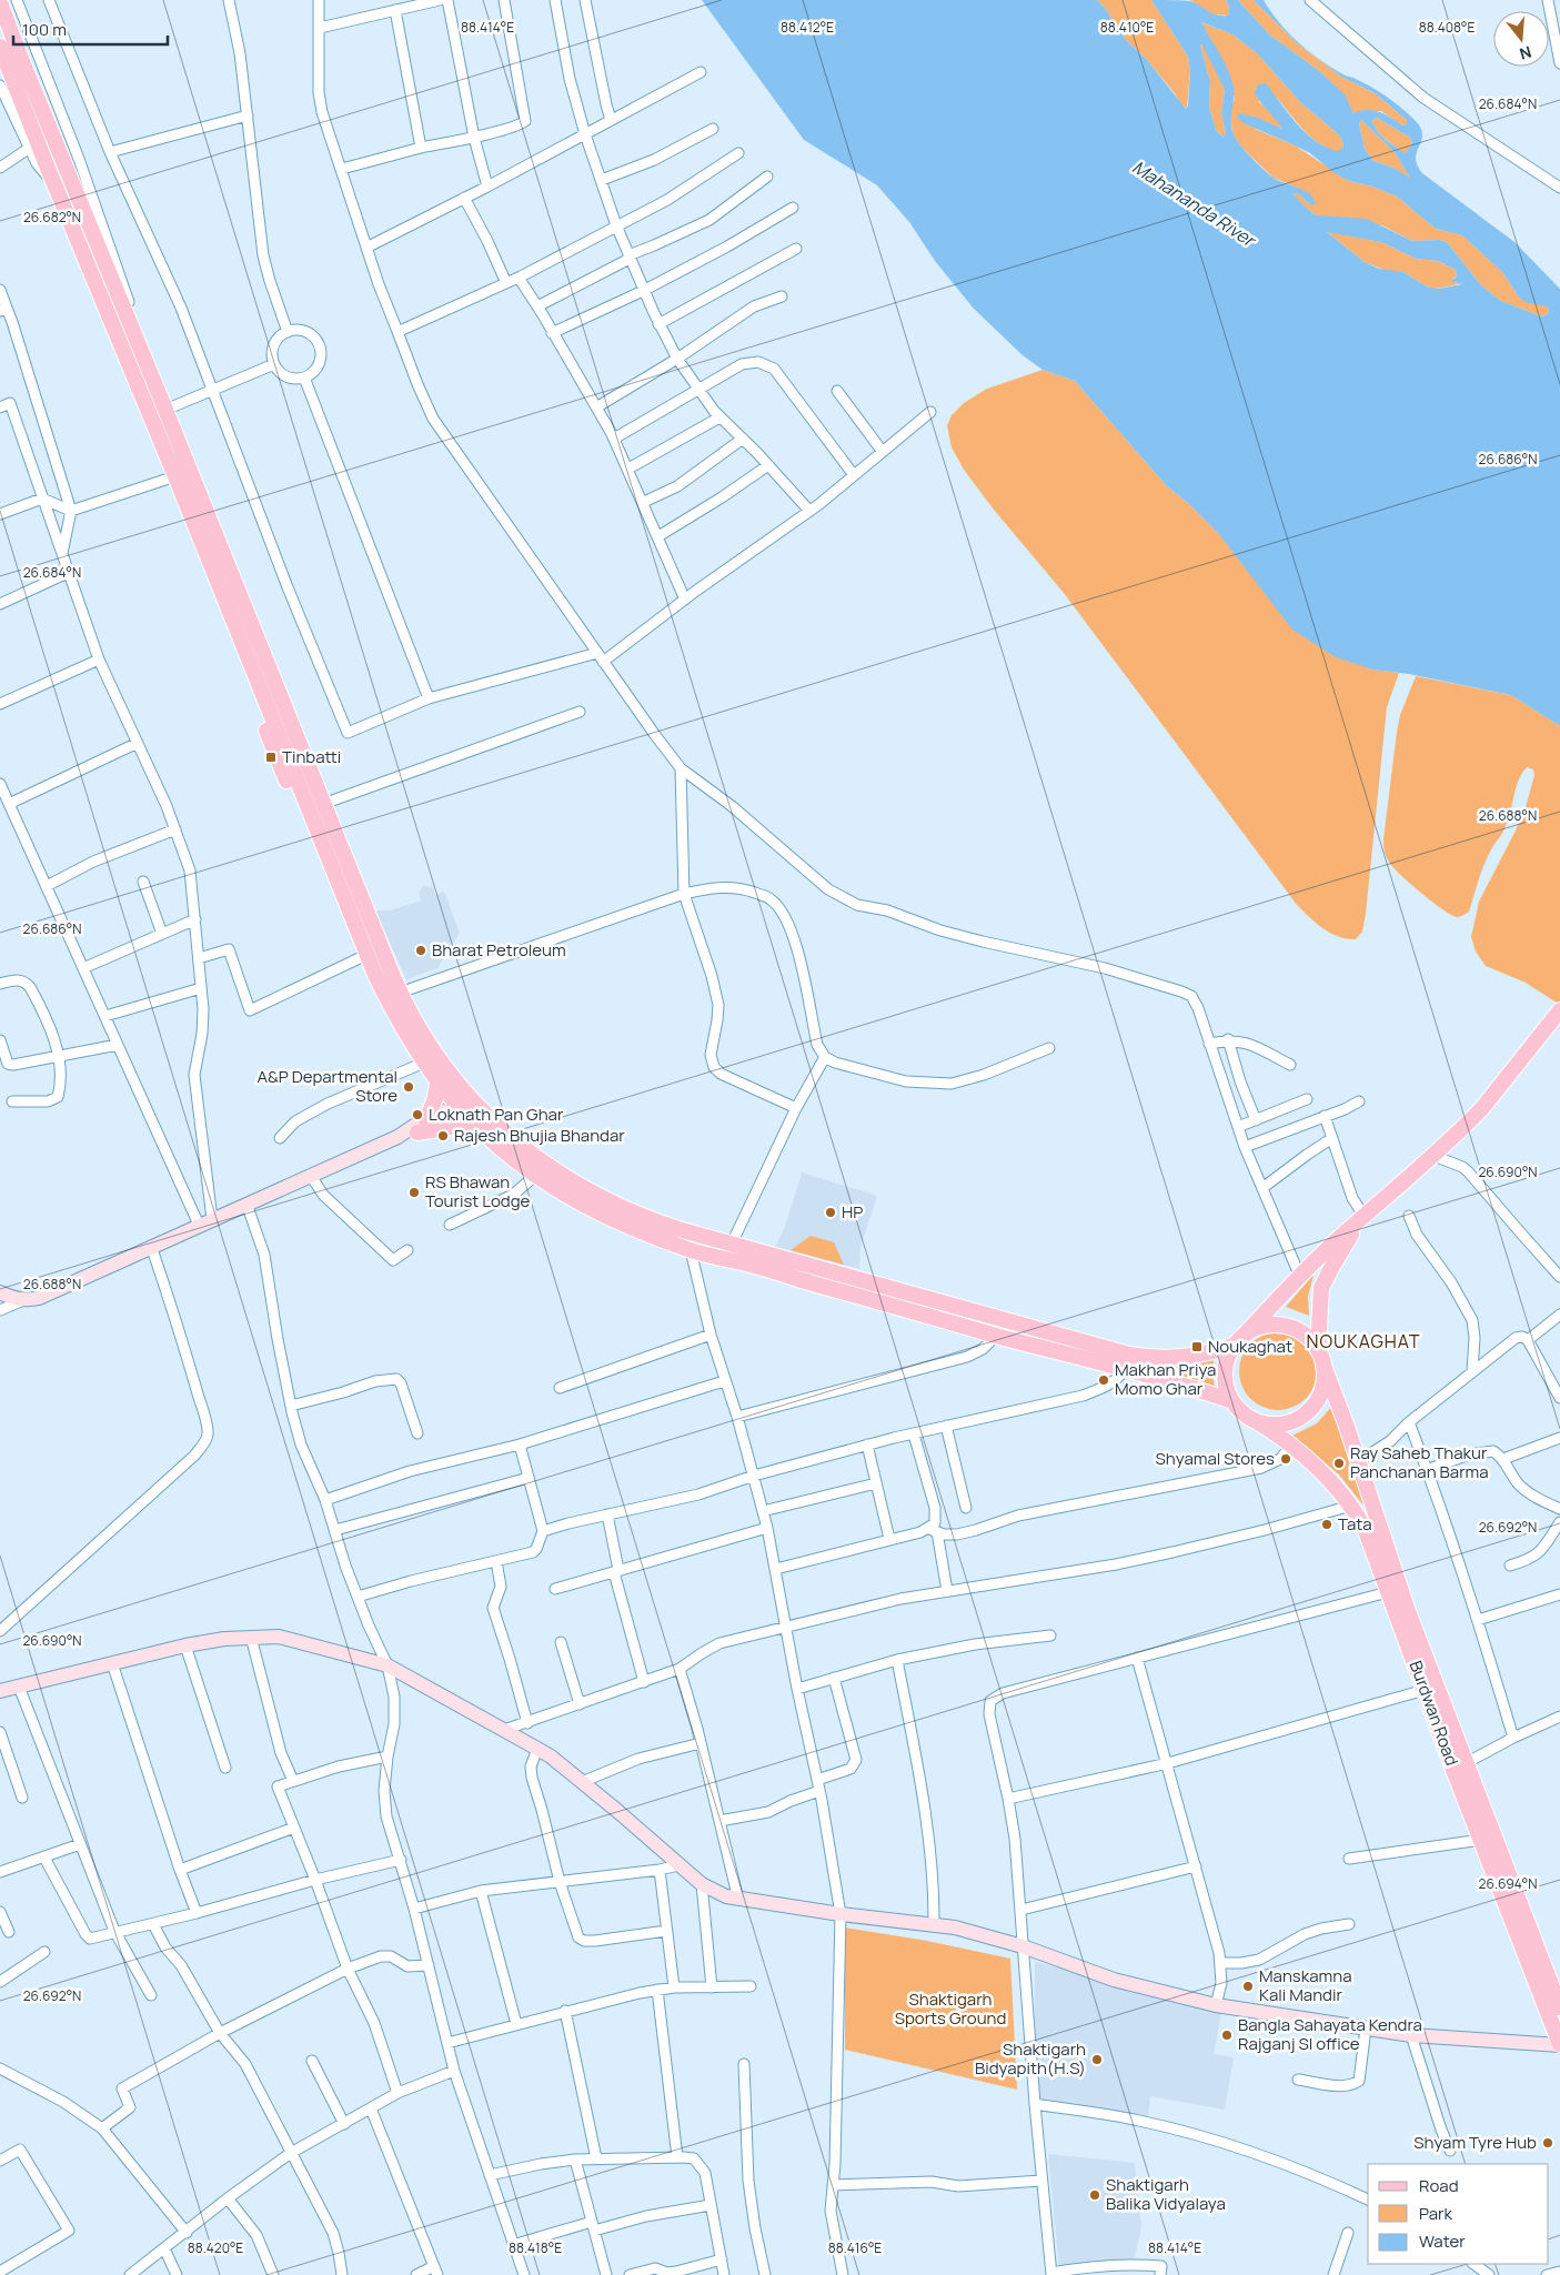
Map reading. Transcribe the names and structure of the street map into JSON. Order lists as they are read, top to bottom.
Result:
{
  "streets": {
    "main road": ["Burdwan Road"]
  },
  "districts": ["NOUKAGHAT"],
  "water": ["Mahananda River"],
  "parks": ["Shaktigarh Sports Ground"],
  "places": {
    "transit": ["Tinbatti", "Noukaghat"],
    "other": [
      "Bharat Petroleum",
      "A&P Departmental Store",
      "Loknath Pan Ghar",
      "Rajesh Bhujia Bhandar",
      "RS Bhawan Tourist Lodge",
      "HP",
      "Makhan Priya Momo Ghar",
      "Shyamal Stores",
      "Ray Saheb Thakur Panchanan Barma",
      "Tata",
      "Manskamna Kali Mandir",
      "Bangla Sahayata Kendra Rajganj SI office",
      "Shaktigarh Bidyapith(H.S)",
      "Shyam Tyre Hub",
      "Shaktigarh Balika Vidyalaya"
    ]
  },
  "legend": ["Road", "Park", "Water"],
  "scale_bar": "100 m",
  "north": "bottom",
  "coordinates": [
    "88.414°E",
    "88.412°E",
    "88.410°E",
    "88.408°E",
    "26.684°N",
    "26.682°N",
    "26.686°N",
    "26.688°N",
    "26.690°N",
    "26.692°N",
    "26.694°N",
    "88.420°E",
    "88.418°E",
    "88.416°E"
  ]
}
